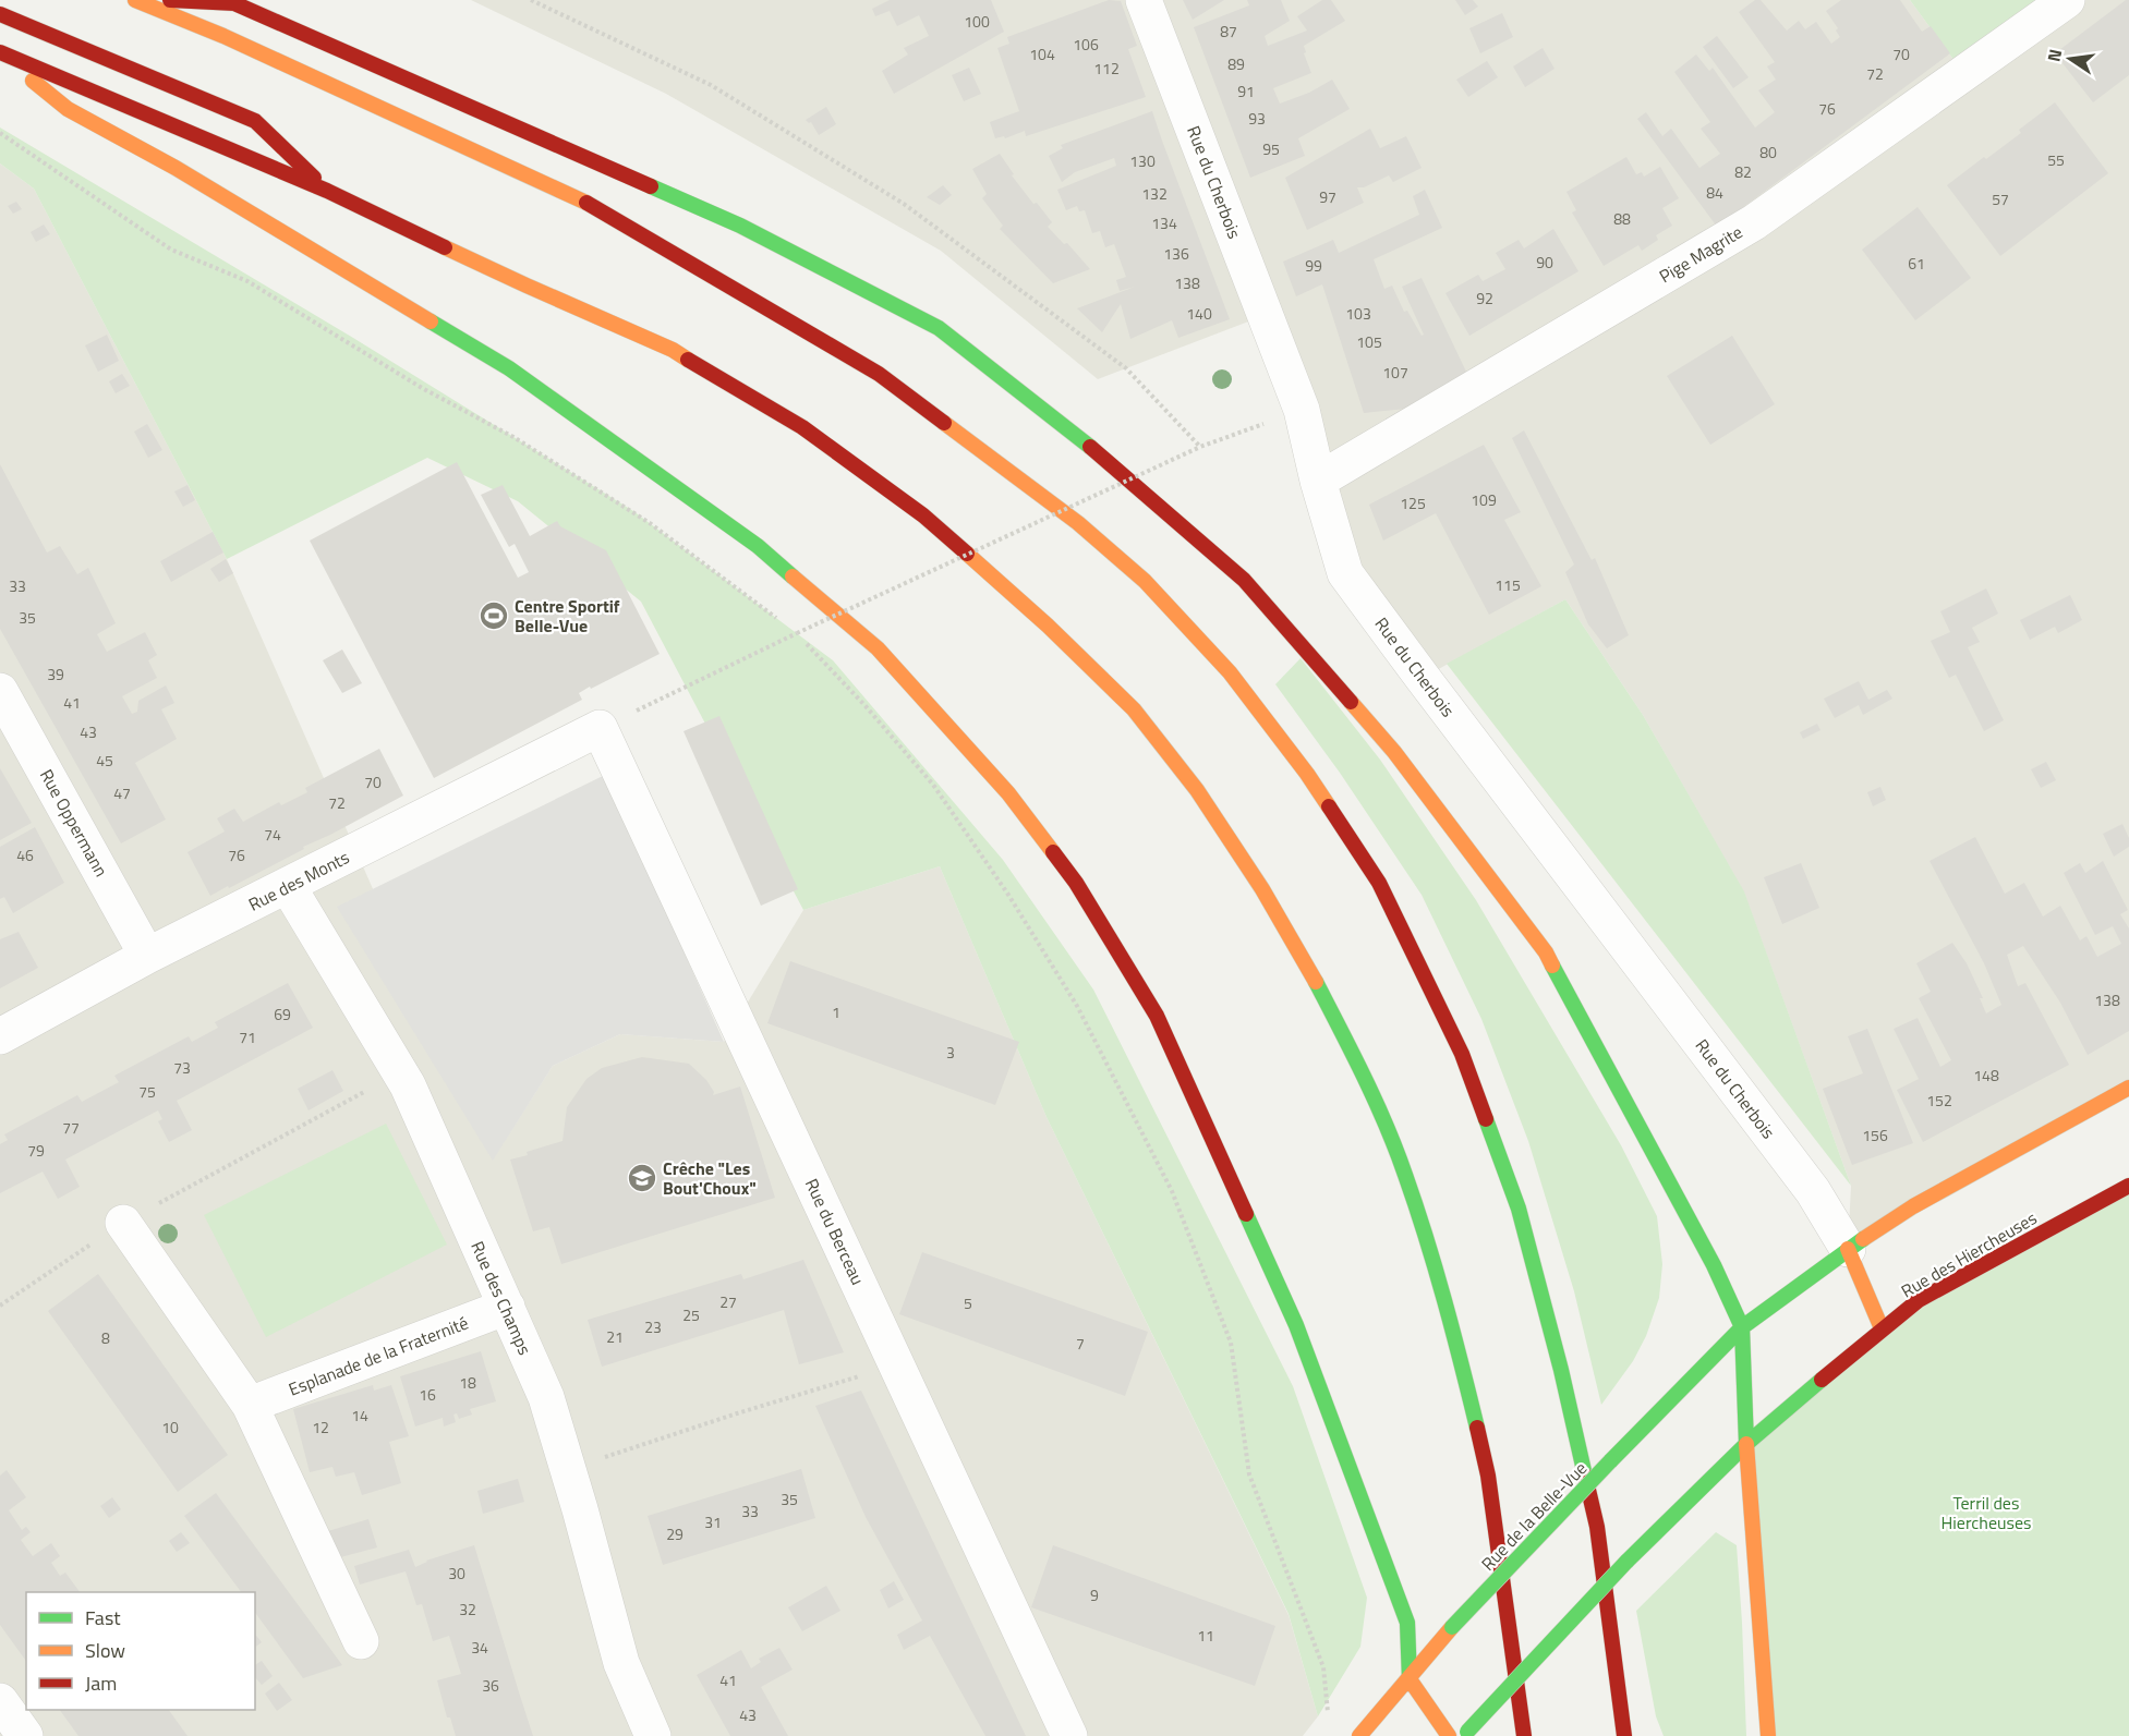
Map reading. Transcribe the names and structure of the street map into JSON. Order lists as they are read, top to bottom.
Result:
{
  "streets": {
    "main road": ["Rue des Hiercheuses", "Rue de la Belle-Vue"],
    "street": [
      "Rue du Cherbois",
      "Pige Magrite",
      "Rue Oppermann",
      "Rue des Monts",
      "Rue du Berceau",
      "Rue des Champs",
      "Esplanade de la Fraternité"
    ]
  },
  "crossings": [
    ["Rue du Cherbois", "Pige Magrite"],
    ["Rue Oppermann", "Rue des Monts"],
    ["Rue des Monts", "Rue du Berceau"],
    ["Rue des Monts", "Rue des Champs"],
    ["Rue des Champs", "Esplanade de la Fraternité"]
  ],
  "parks": ["Terril des Hiercheuses"],
  "places": {
    "sports": ["Centre Sportif Belle-Vue"],
    "school or university": ["Crêche \"Les Bout'Choux\""]
  },
  "house_numbers": [
    "100",
    "87",
    "106",
    "104",
    "70",
    "89",
    "112",
    "72",
    "91",
    "76",
    "93",
    "95",
    "80",
    "55",
    "130",
    "82",
    "84",
    "132",
    "97",
    "57",
    "88",
    "134",
    "136",
    "90",
    "61",
    "99",
    "138",
    "92",
    "140",
    "103",
    "105",
    "107",
    "109",
    "125",
    "115",
    "33",
    "35",
    "39",
    "41",
    "43",
    "45",
    "70",
    "47",
    "72",
    "74",
    "46",
    "76",
    "138",
    "1",
    "69",
    "71",
    "3",
    "73",
    "148",
    "75",
    "152",
    "77",
    "156",
    "79",
    "27",
    "5",
    "25",
    "23",
    "21",
    "8",
    "7",
    "18",
    "16",
    "14",
    "10",
    "12",
    "35",
    "33",
    "31",
    "29",
    "30",
    "9",
    "32",
    "11",
    "34",
    "41",
    "36",
    "43"
  ],
  "legend": ["Fast", "Slow", "Jam"],
  "north": "left"
}
